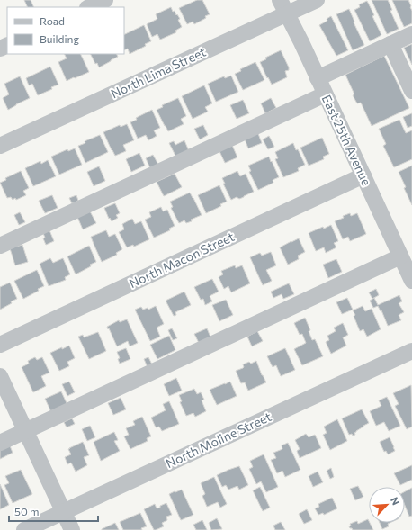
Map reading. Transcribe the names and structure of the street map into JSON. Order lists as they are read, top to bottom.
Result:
{
  "streets": {
    "street": [
      "North Lima Street",
      "East 25th Avenue",
      "North Macon Street",
      "North Moline Street"
    ]
  },
  "crossings": [
    ["North Lima Street", "East 25th Avenue"],
    ["East 25th Avenue", "North Macon Street"]
  ],
  "legend": ["Road", "Building"],
  "scale_bar": "50 m",
  "north": "top right"
}
